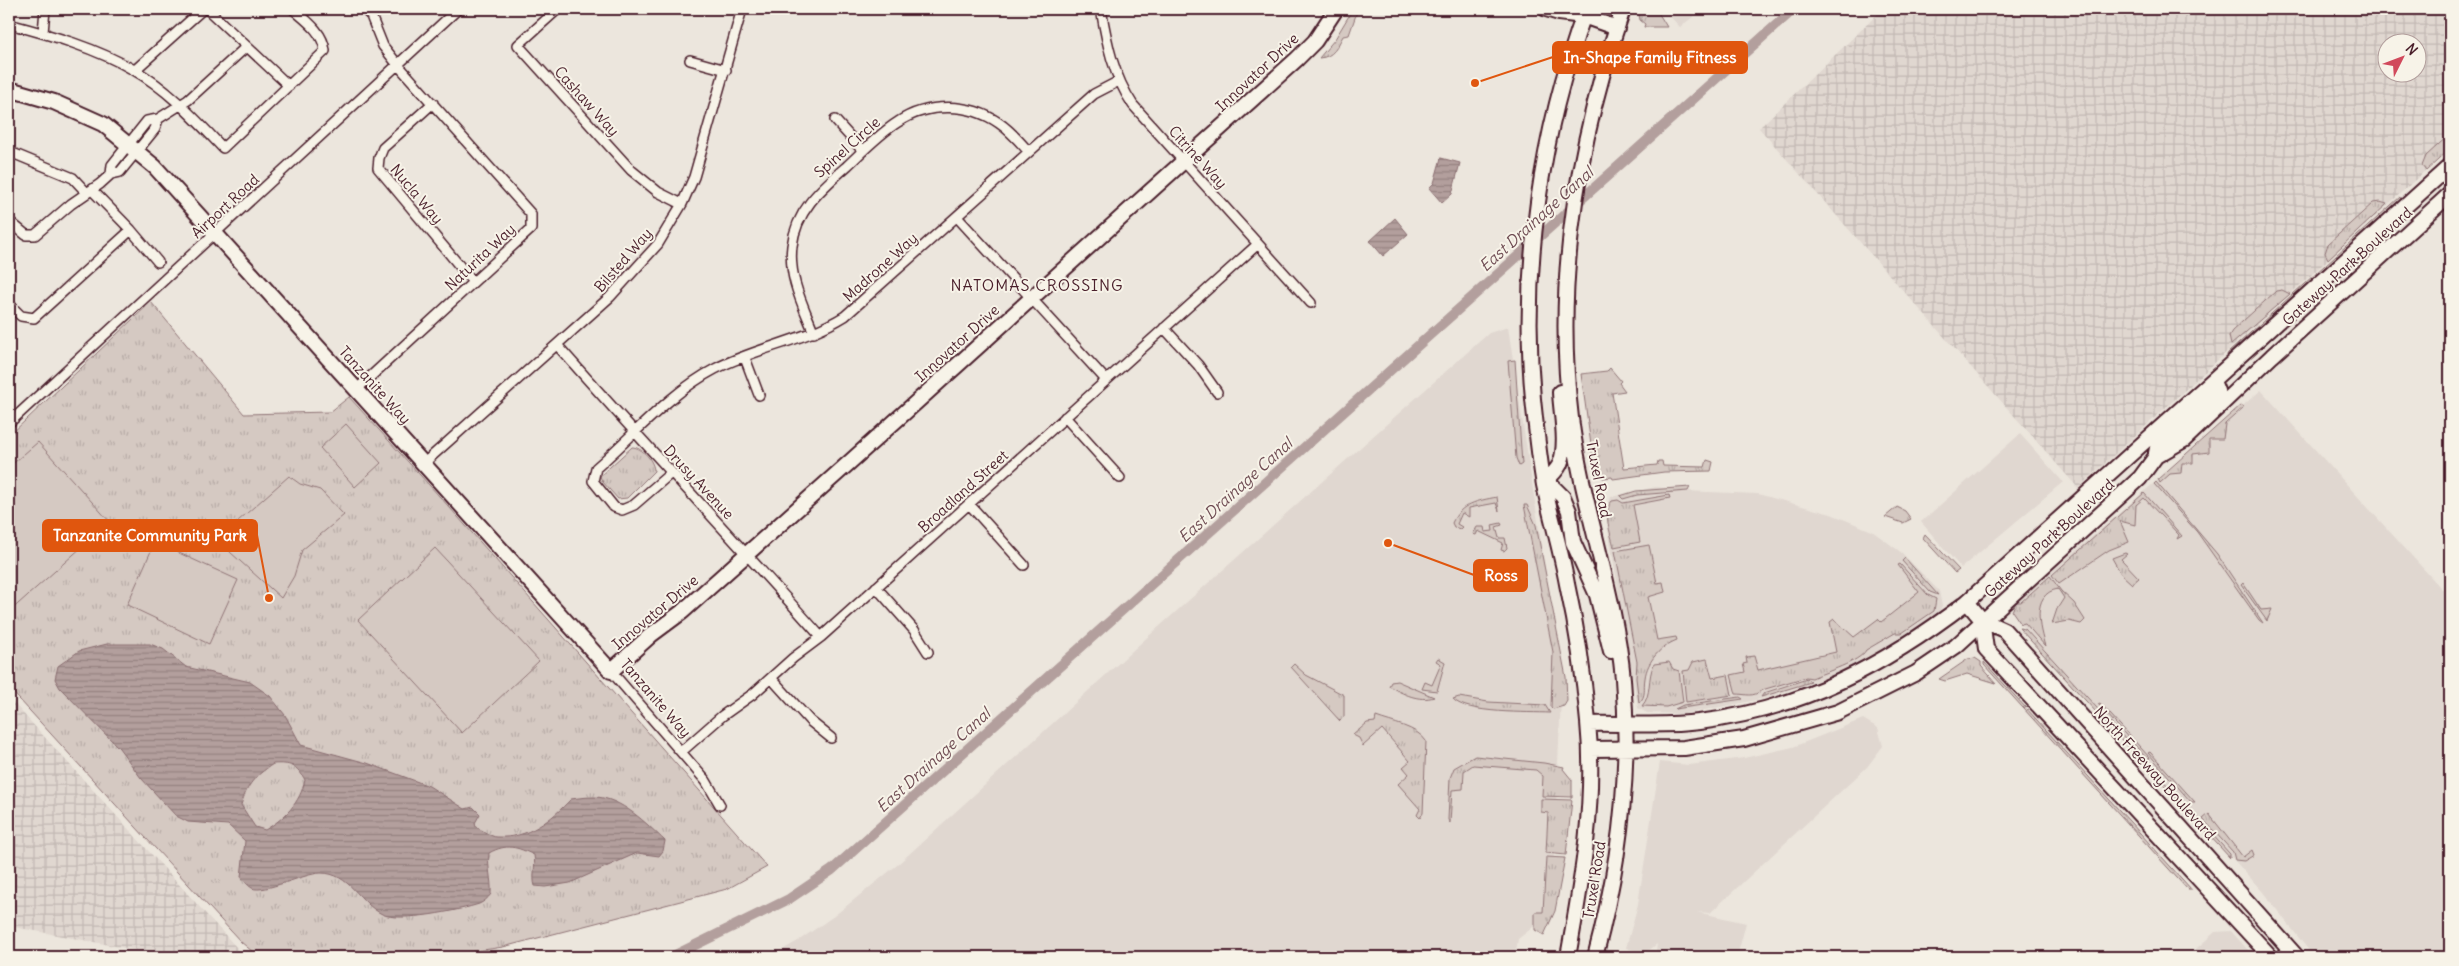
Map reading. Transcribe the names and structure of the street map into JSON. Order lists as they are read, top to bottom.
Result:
{
  "streets": {
    "street": [
      "Innovator Drive",
      "Cashaw Way",
      "Spinel Circle",
      "Citrine Way",
      "Nucla Way",
      "Airport Road",
      "Naturita Way",
      "Bilsted Way",
      "Gateway Park Boulevard",
      "Madrone Way",
      "Tanzanite Way",
      "Truxel Road",
      "Drusy Avenue",
      "Broadland Street",
      "North Freeway Boulevard"
    ]
  },
  "crossings": [
    ["Innovator Drive", "Citrine Way"],
    ["Innovator Drive", "Tanzanite Way"],
    ["Innovator Drive", "Drusy Avenue"],
    ["Cashaw Way", "Bilsted Way"],
    ["Spinel Circle", "Madrone Way"],
    ["Citrine Way", "Madrone Way"],
    ["Citrine Way", "Broadland Street"],
    ["Nucla Way", "Naturita Way"],
    ["Airport Road", "Naturita Way"],
    ["Airport Road", "Tanzanite Way"],
    ["Naturita Way", "Tanzanite Way"],
    ["Bilsted Way", "Tanzanite Way"],
    ["Bilsted Way", "Drusy Avenue"],
    ["Gateway Park Boulevard", "Truxel Road"],
    ["Gateway Park Boulevard", "North Freeway Boulevard"],
    ["Madrone Way", "Drusy Avenue"],
    ["Tanzanite Way", "Broadland Street"],
    ["Drusy Avenue", "Broadland Street"]
  ],
  "districts": ["NATOMAS CROSSING"],
  "water": ["East Drainage Canal"],
  "places": ["In-Shape Family Fitness", "Ross", "Tanzanite Community Park"],
  "north": "top right"
}
